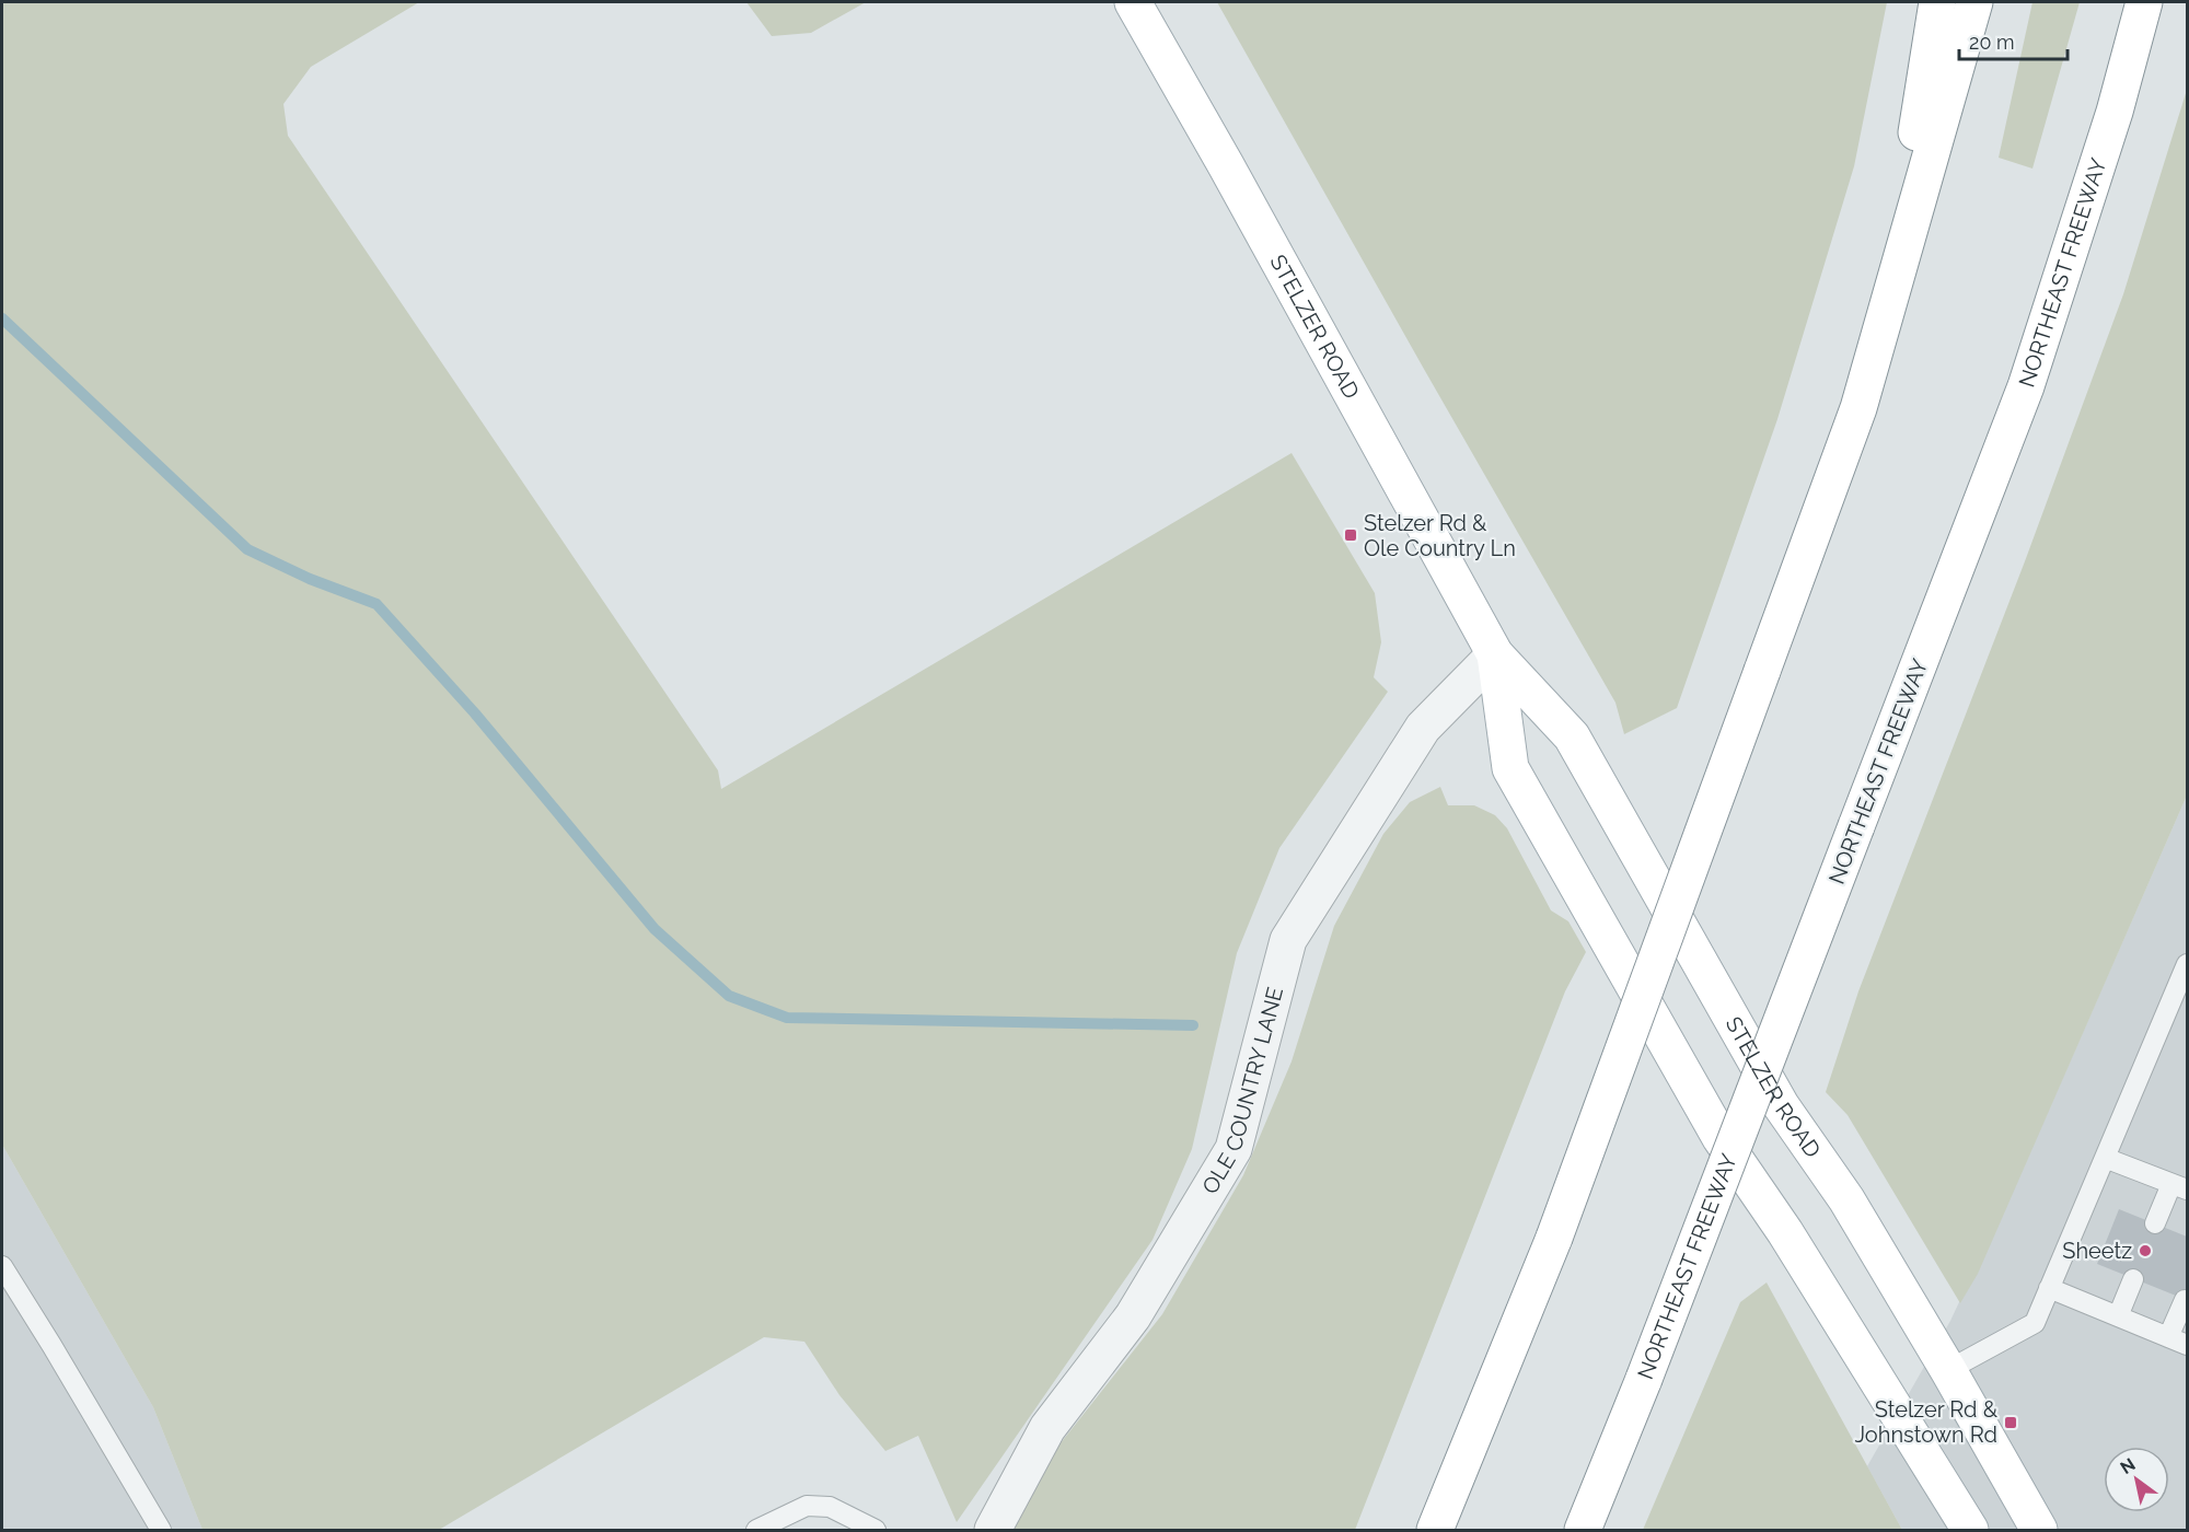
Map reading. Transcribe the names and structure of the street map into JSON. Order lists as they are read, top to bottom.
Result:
{
  "streets": {
    "main road": ["NORTHEAST FREEWAY", "STELZER ROAD"],
    "street": ["OLE COUNTRY LANE"]
  },
  "crossings": [
    ["STELZER ROAD", "OLE COUNTRY LANE"]
  ],
  "places": {
    "transit": ["Stelzer Rd & Ole Country Ln", "Stelzer Rd & Johnstown Rd"],
    "other": ["Sheetz"]
  },
  "scale_bar": "20 m",
  "north": "top left"
}
